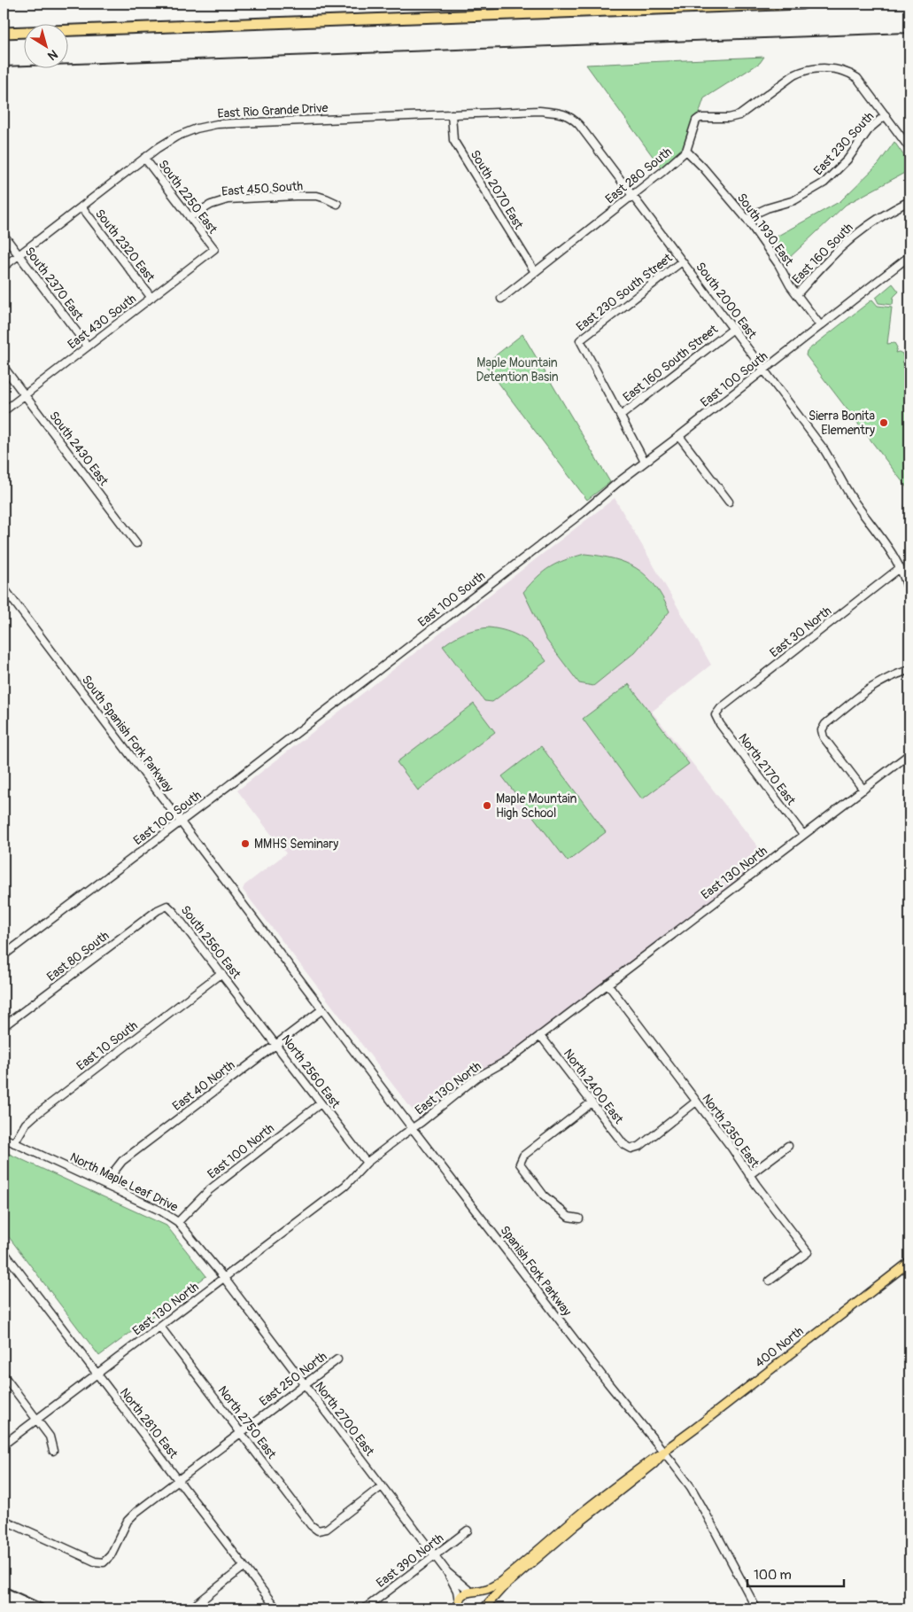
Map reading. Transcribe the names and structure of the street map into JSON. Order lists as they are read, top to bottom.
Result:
{
  "streets": {
    "main road": ["400 North"],
    "street": [
      "East Rio Grande Drive",
      "East 230 South",
      "East 280 South",
      "East 450 South",
      "South 2070 East",
      "South 2250 East",
      "South 1930 East",
      "South 2320 East",
      "East 160 South",
      "South 2370 East",
      "East 230 South Street",
      "South 2000 East",
      "East 430 South",
      "East 160 South Street",
      "East 100 South",
      "South 2430 East",
      "East 30 North",
      "South Spanish Fork Parkway",
      "North 2170 East",
      "East 130 North",
      "South 2560 East",
      "East 80 South",
      "East 10 South",
      "North 2560 East",
      "East 40 North",
      "North 2400 East",
      "North 2350 East",
      "East 100 North",
      "North Maple Leaf Drive",
      "Spanish Fork Parkway",
      "East 250 North",
      "North 2700 East",
      "North 2750 East",
      "North 2810 East",
      "East 390 North"
    ]
  },
  "crossings": [
    ["East Rio Grande Drive", "South 2070 East"],
    ["East Rio Grande Drive", "South 2250 East"],
    ["East Rio Grande Drive", "South 2320 East"],
    ["East Rio Grande Drive", "South 2370 East"],
    ["East Rio Grande Drive", "South 2000 East"],
    ["East 230 South", "East 280 South"],
    ["East 230 South", "South 1930 East"],
    ["East 280 South", "South 2070 East"],
    ["East 280 South", "South 1930 East"],
    ["East 280 South", "South 2000 East"],
    ["East 450 South", "South 2250 East"],
    ["South 2250 East", "East 430 South"],
    ["South 1930 East", "East 160 South"],
    ["South 1930 East", "East 100 South"],
    ["South 2320 East", "East 430 South"],
    ["South 2370 East", "East 430 South"],
    ["East 230 South Street", "South 2000 East"],
    ["East 230 South Street", "East 160 South Street"],
    ["South 2000 East", "East 160 South Street"],
    ["South 2000 East", "East 100 South"],
    ["South 2000 East", "East 30 North"],
    ["East 430 South", "South 2430 East"],
    ["East 100 South", "South Spanish Fork Parkway"],
    ["East 30 North", "North 2170 East"],
    ["South Spanish Fork Parkway", "Spanish Fork Parkway"],
    ["North 2170 East", "East 130 North"],
    ["East 130 North", "North 2560 East"],
    ["East 130 North", "North 2400 East"],
    ["East 130 North", "North 2350 East"],
    ["East 130 North", "North Maple Leaf Drive"],
    ["East 130 North", "Spanish Fork Parkway"],
    ["East 130 North", "North 2700 East"],
    ["East 130 North", "North 2750 East"],
    ["East 130 North", "North 2810 East"],
    ["South 2560 East", "East 80 South"],
    ["South 2560 East", "East 10 South"],
    ["South 2560 East", "North 2560 East"],
    ["East 10 South", "North Maple Leaf Drive"],
    ["North 2560 East", "East 40 North"],
    ["North 2560 East", "East 100 North"],
    ["East 40 North", "North Maple Leaf Drive"],
    ["East 40 North", "Spanish Fork Parkway"],
    ["North 2400 East", "North 2350 East"],
    ["East 100 North", "North Maple Leaf Drive"],
    ["North Maple Leaf Drive", "North 2700 East"],
    ["Spanish Fork Parkway", "400 North"],
    ["400 North", "North 2700 East"],
    ["East 250 North", "North 2700 East"],
    ["East 250 North", "North 2750 East"],
    ["East 250 North", "North 2810 East"],
    ["North 2700 East", "North 2750 East"],
    ["North 2700 East", "East 390 North"]
  ],
  "parks": ["Maple Mountain Detention Basin"],
  "places": ["Sierra Bonita Elementry", "Maple Mountain High School", "MMHS Seminary"],
  "scale_bar": "100 m",
  "north": "bottom right"
}
